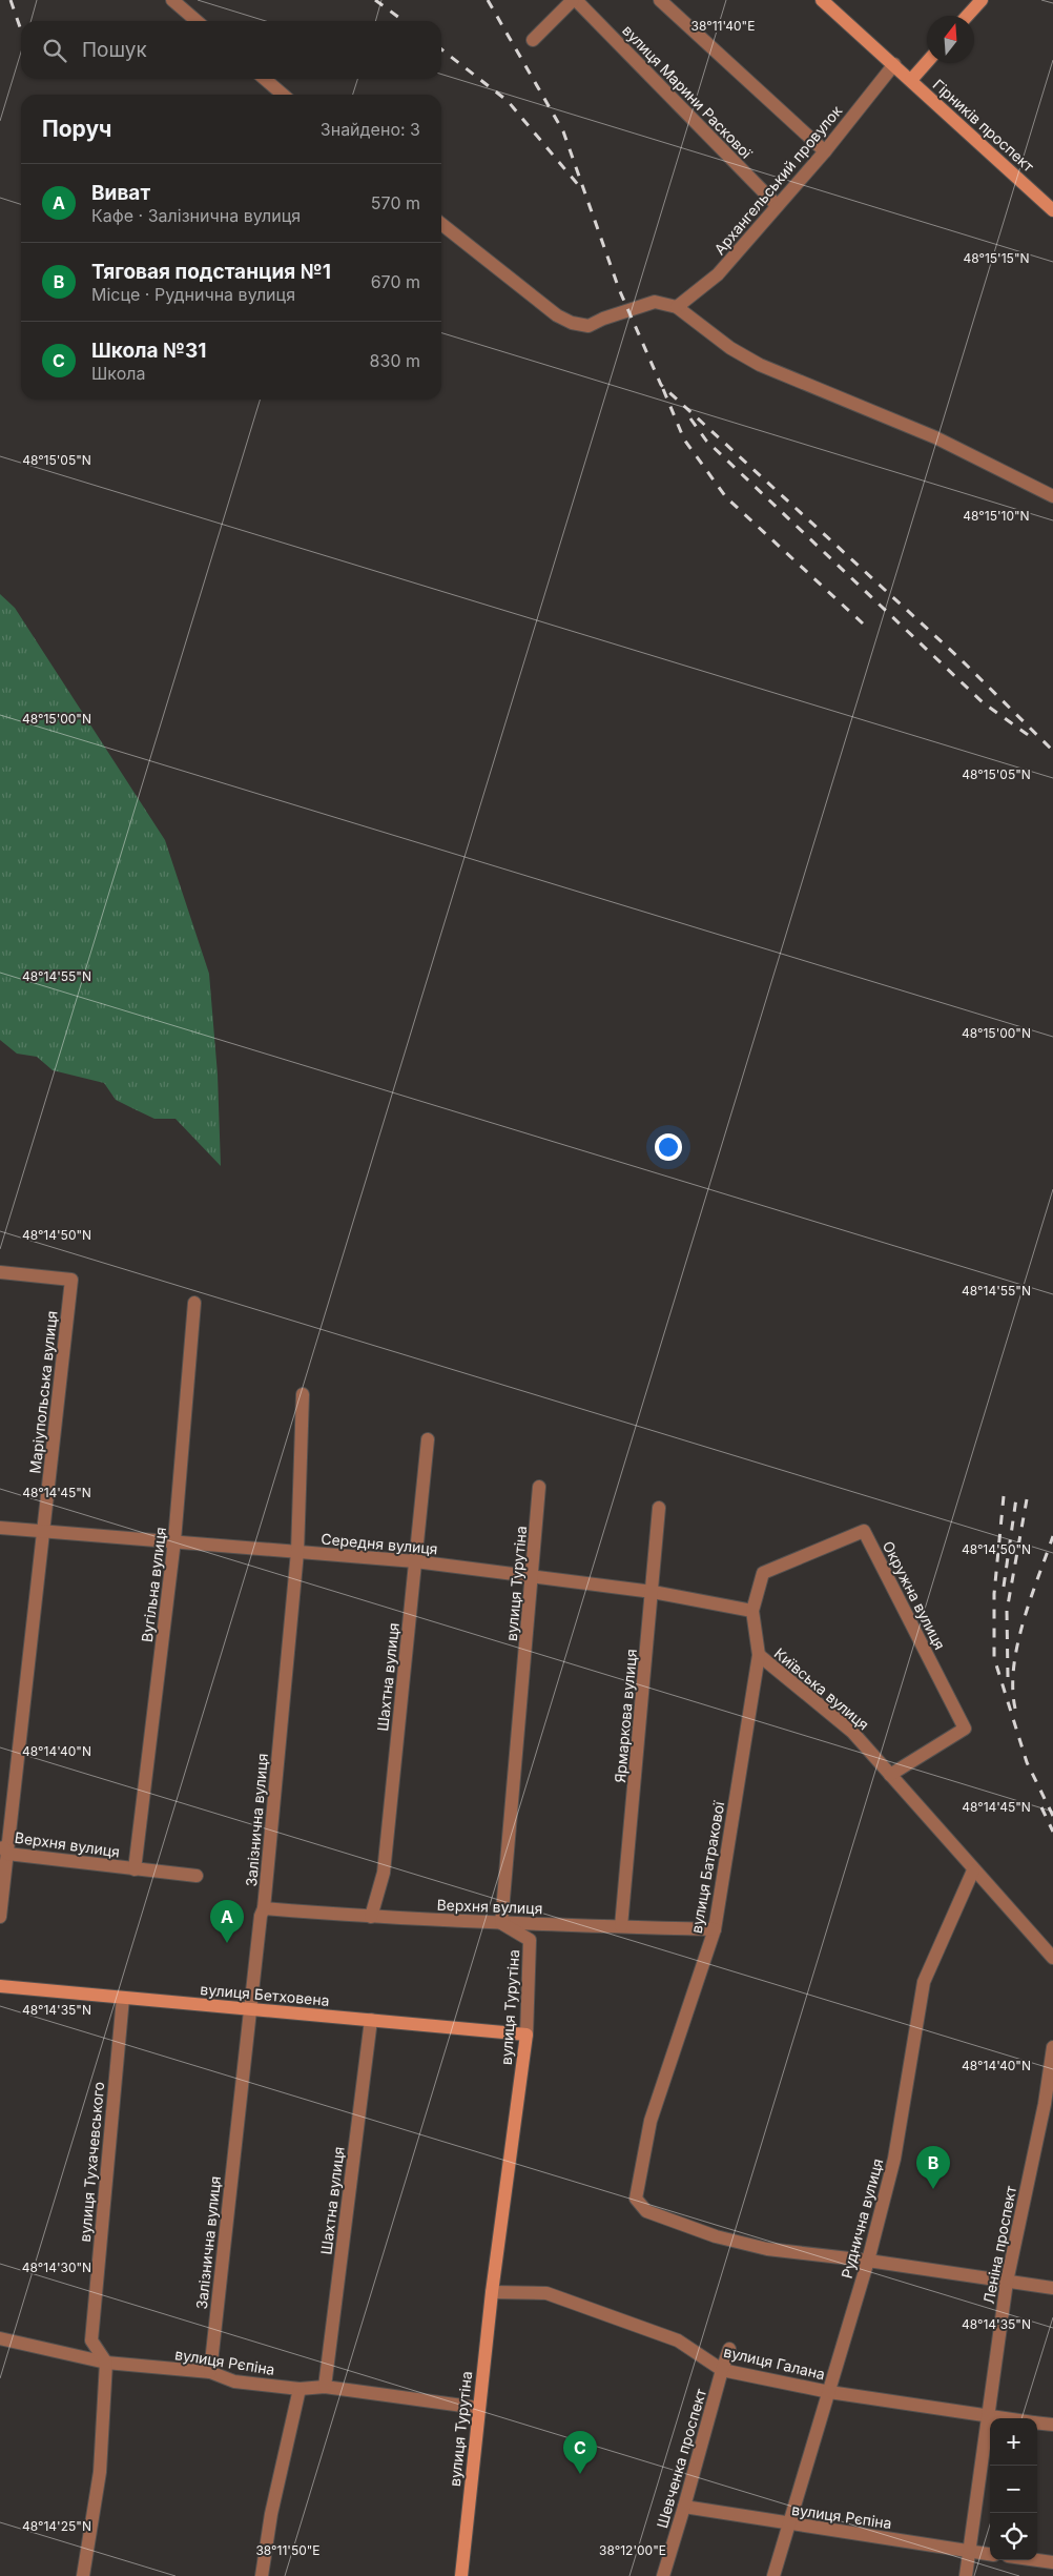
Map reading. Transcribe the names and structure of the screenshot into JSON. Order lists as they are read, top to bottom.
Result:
{
  "streets": {
    "street": [
      "вулиця Марини Раскової",
      "Гірників проспект",
      "Архангельський провулок",
      "Маріупольська вулиця",
      "Середня вулиця",
      "вулиця Турутіна",
      "Вугільна вулиця",
      "Окружна вулиця",
      "Шахтна вулиця",
      "Київська вулиця",
      "Ярмаркова вулиця",
      "Залізнична вулиця",
      "Верхня вулиця",
      "вулиця Батракової",
      "вулиця Бетховена",
      "вулиця Тухачевського",
      "Руднична вулиця",
      "Леніна проспект",
      "вулиця Рєпіна",
      "вулиця Галана",
      "Шевченка проспект"
    ]
  },
  "crossings": [
    ["вулиця Марини Раскової", "Архангельський провулок"],
    ["Гірників проспект", "Архангельський провулок"],
    ["Маріупольська вулиця", "Середня вулиця"],
    ["Маріупольська вулиця", "Верхня вулиця"],
    ["Середня вулиця", "вулиця Турутіна"],
    ["Середня вулиця", "Вугільна вулиця"],
    ["Середня вулиця", "Окружна вулиця"],
    ["Середня вулиця", "Шахтна вулиця"],
    ["Середня вулиця", "Ярмаркова вулиця"],
    ["Середня вулиця", "Залізнична вулиця"],
    ["Середня вулиця", "вулиця Батракової"],
    ["вулиця Турутіна", "Верхня вулиця"],
    ["вулиця Турутіна", "вулиця Бетховена"],
    ["вулиця Турутіна", "вулиця Рєпіна"],
    ["вулиця Турутіна", "вулиця Галана"],
    ["Вугільна вулиця", "Верхня вулиця"],
    ["Окружна вулиця", "Київська вулиця"],
    ["Окружна вулиця", "вулиця Батракової"],
    ["Шахтна вулиця", "Верхня вулиця"],
    ["Шахтна вулиця", "вулиця Бетховена"],
    ["Шахтна вулиця", "вулиця Рєпіна"],
    ["Київська вулиця", "вулиця Батракової"],
    ["Київська вулиця", "Руднична вулиця"],
    ["Ярмаркова вулиця", "Верхня вулиця"],
    ["Залізнична вулиця", "Верхня вулиця"],
    ["Залізнична вулиця", "вулиця Бетховена"],
    ["Залізнична вулиця", "вулиця Рєпіна"],
    ["Верхня вулиця", "вулиця Батракової"],
    ["вулиця Батракової", "Руднична вулиця"],
    ["вулиця Бетховена", "вулиця Тухачевського"],
    ["вулиця Тухачевського", "вулиця Рєпіна"],
    ["Руднична вулиця", "вулиця Рєпіна"],
    ["Руднична вулиця", "вулиця Галана"],
    ["Леніна проспект", "вулиця Рєпіна"],
    ["Леніна проспект", "вулиця Галана"],
    ["вулиця Рєпіна", "Шевченка проспект"],
    ["вулиця Галана", "Шевченка проспект"]
  ],
  "north": "top",
  "page": {
    "search": "Пошук",
    "heading": ["Поруч", "Знайдено: 3"],
    "list": [
      {
        "mark": "A",
        "name": "Виват",
        "note": "Кафе · Залізнична вулиця",
        "value": "570 m"
      },
      {
        "mark": "B",
        "name": "Тяговая подстанция №1",
        "note": "Місце · Руднична вулиця",
        "value": "670 m"
      },
      {
        "mark": "C",
        "name": "Школа №31",
        "note": "Школа",
        "value": "830 m"
      }
    ],
    "pins": ["A", "B", "C"],
    "map_buttons": ["+", "−"]
  },
  "coordinates": [
    "38°11'40\"E",
    "48°15'15\"N",
    "48°15'05\"N",
    "48°15'10\"N",
    "48°15'00\"N",
    "48°14'55\"N",
    "48°14'50\"N",
    "48°14'45\"N",
    "48°14'40\"N",
    "48°14'35\"N",
    "48°14'30\"N",
    "48°14'25\"N",
    "38°11'50\"E",
    "38°12'00\"E"
  ]
}
